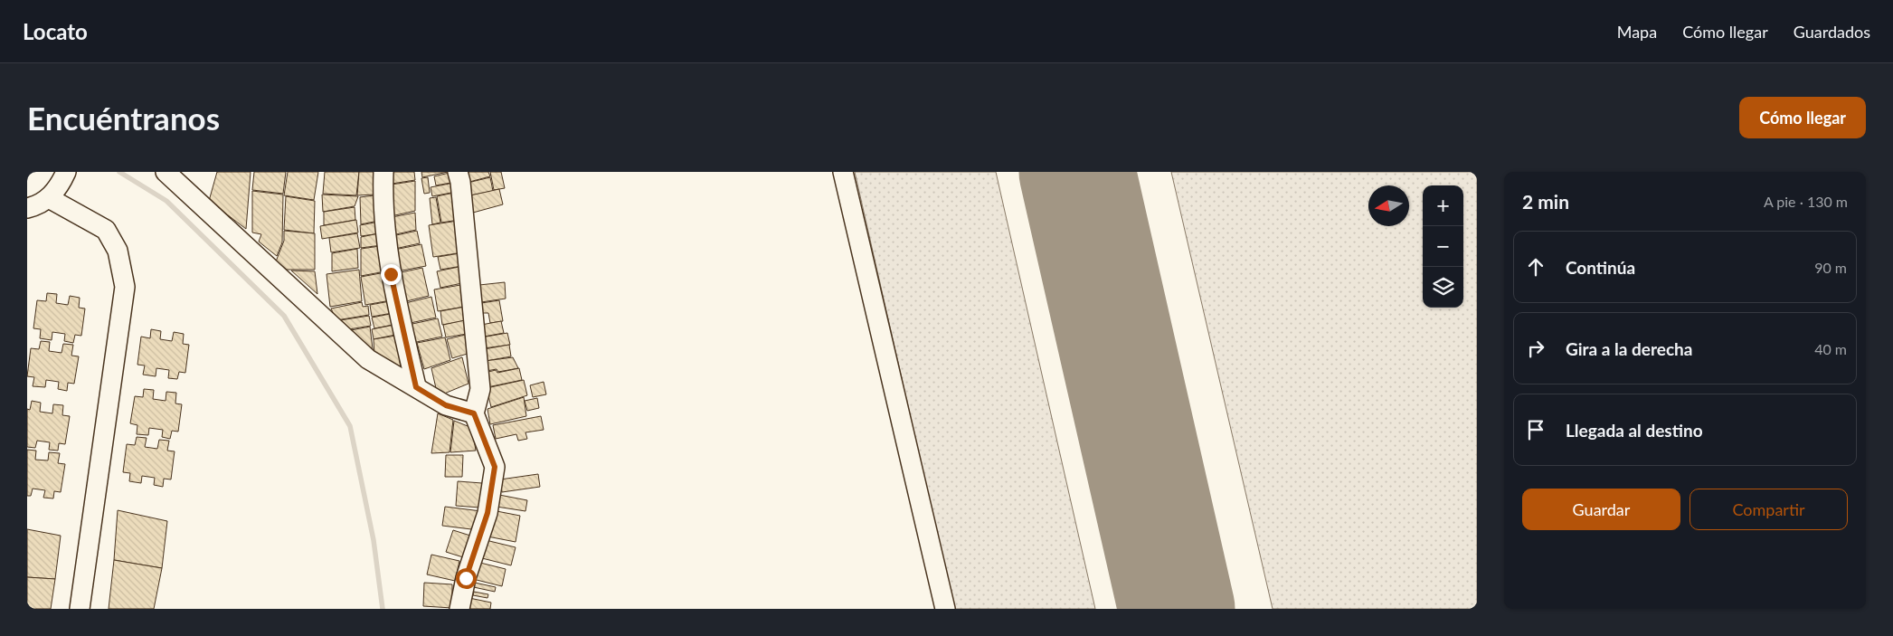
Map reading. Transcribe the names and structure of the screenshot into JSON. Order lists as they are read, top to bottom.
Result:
{
  "north": "left",
  "page": {
    "header": "Locato",
    "nav": ["Mapa", "Cómo llegar", "Guardados"],
    "buttons": [
      "Cómo llegar",
      ["Guardar", "Compartir"]
    ],
    "title": "Encuéntranos",
    "heading": ["2 min", "A pie · 130 m"],
    "map_buttons": ["+", "−"],
    "list": [
      ["Continúa", "90 m"],
      ["Gira a la derecha", "40 m"],
      "Llegada al destino"
    ]
  }
}
